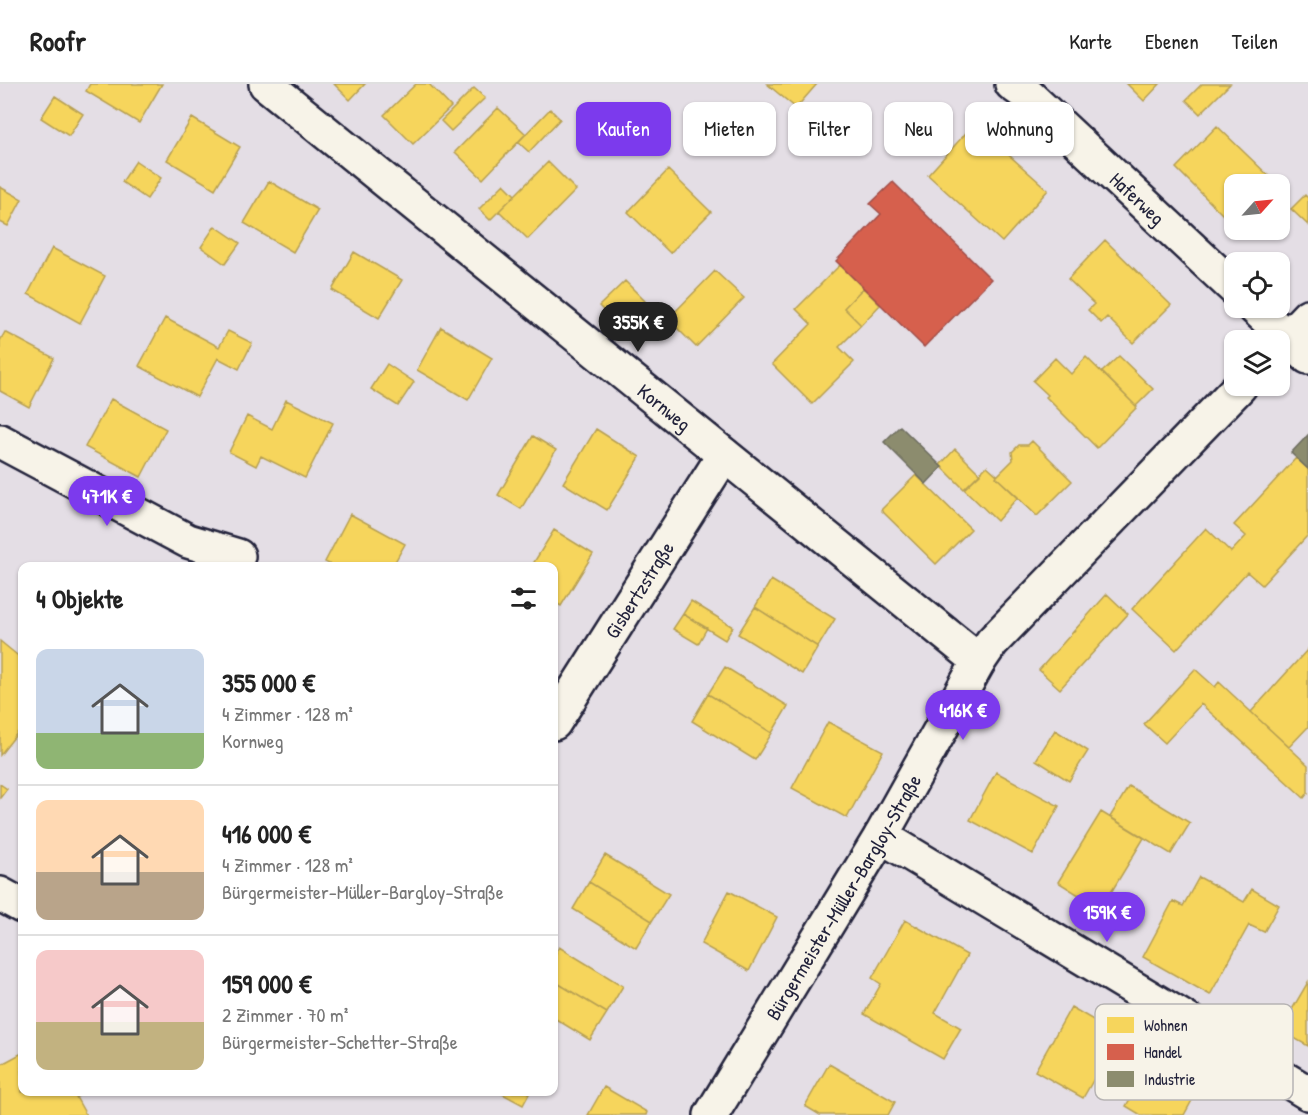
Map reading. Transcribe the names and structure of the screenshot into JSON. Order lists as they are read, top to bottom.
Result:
{
  "streets": {
    "street": [
      "Haferweg",
      "Kornweg",
      "Gisbertzstraße",
      "Bürgermeister-Müller-Bargloy-Straße"
    ]
  },
  "crossings": [
    ["Kornweg", "Gisbertzstraße"],
    ["Kornweg", "Bürgermeister-Müller-Bargloy-Straße"]
  ],
  "legend": ["Wohnen", "Handel", "Industrie"],
  "north": "top right",
  "page": {
    "header": "Roofr",
    "nav": ["Karte", "Ebenen", "Teilen"],
    "chip": [
      "Kaufen",
      "Mieten",
      "Filter",
      "Neu",
      "Wohnung"
    ],
    "price": [
      "355K €",
      "471K €",
      "416K €",
      "159K €"
    ],
    "heading": "4 Objekte",
    "list": [
      {
        "name": "355 000 €",
        "note": "4 Zimmer · 128 m² · Kornweg"
      },
      {
        "name": "416 000 €",
        "note": "4 Zimmer · 128 m² · Bürgermeister-Müller-Bargloy-Straße"
      },
      {
        "name": "159 000 €",
        "note": "2 Zimmer · 70 m² · Bürgermeister-Schetter-Straße"
      }
    ]
  }
}
